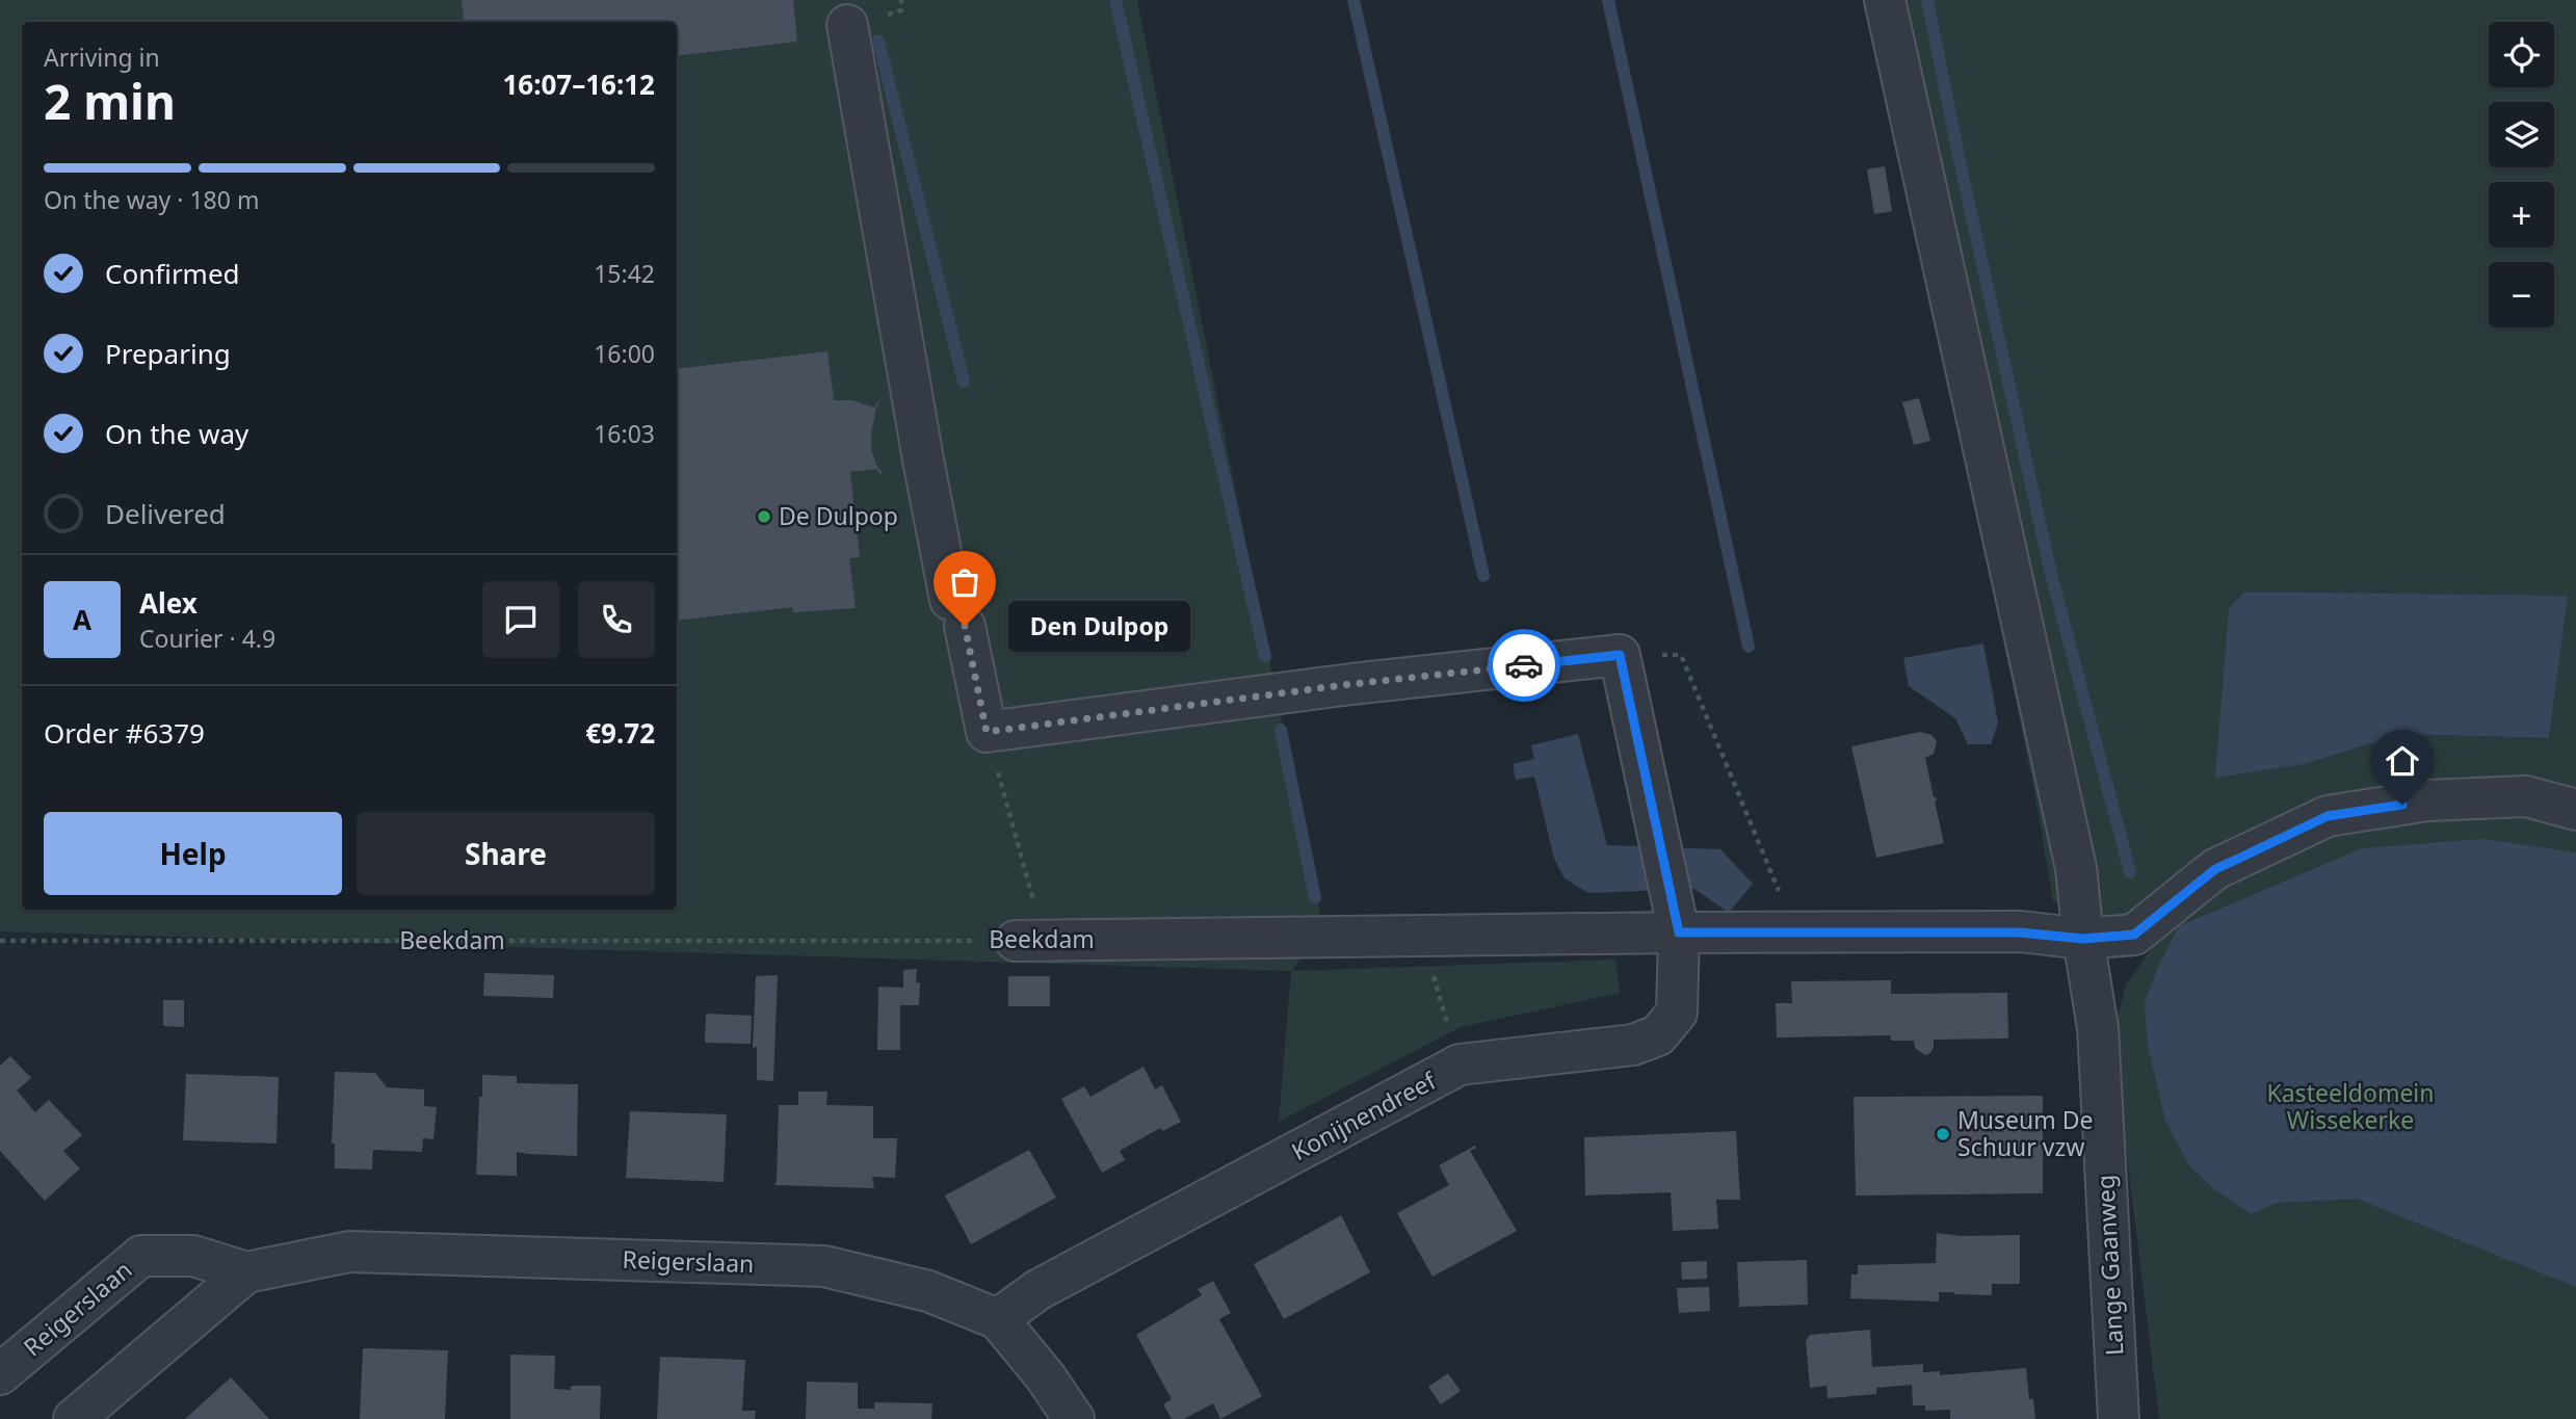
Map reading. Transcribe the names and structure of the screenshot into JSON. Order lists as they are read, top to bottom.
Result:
{
  "streets": {
    "street": [
      "Beekdam",
      "Konijnendreef",
      "Reigerslaan",
      "Lange Gaanweg"
    ]
  },
  "crossings": [
    ["Beekdam", "Konijnendreef"],
    ["Beekdam", "Lange Gaanweg"],
    ["Konijnendreef", "Reigerslaan"]
  ],
  "parks": ["Kasteeldomein Wissekerke"],
  "places": ["De Dulpop", "Den Dulpop", "Museum De Schuur vzw"],
  "page": {
    "map_buttons": ["+", "−"],
    "heading": ["2 min", "Arriving in", "16:07–16:12"],
    "panel": [
      "Alex",
      "Courier · 4.9",
      "Order #6379",
      "€9.72"
    ],
    "bar": "On the way · 180 m",
    "list": [
      ["Confirmed", "15:42"],
      ["Preparing", "16:00"],
      ["On the way", "16:03"],
      "Delivered"
    ],
    "round": "A",
    "bubble": "Den Dulpop",
    "buttons": ["Help", "Share"]
  }
}
